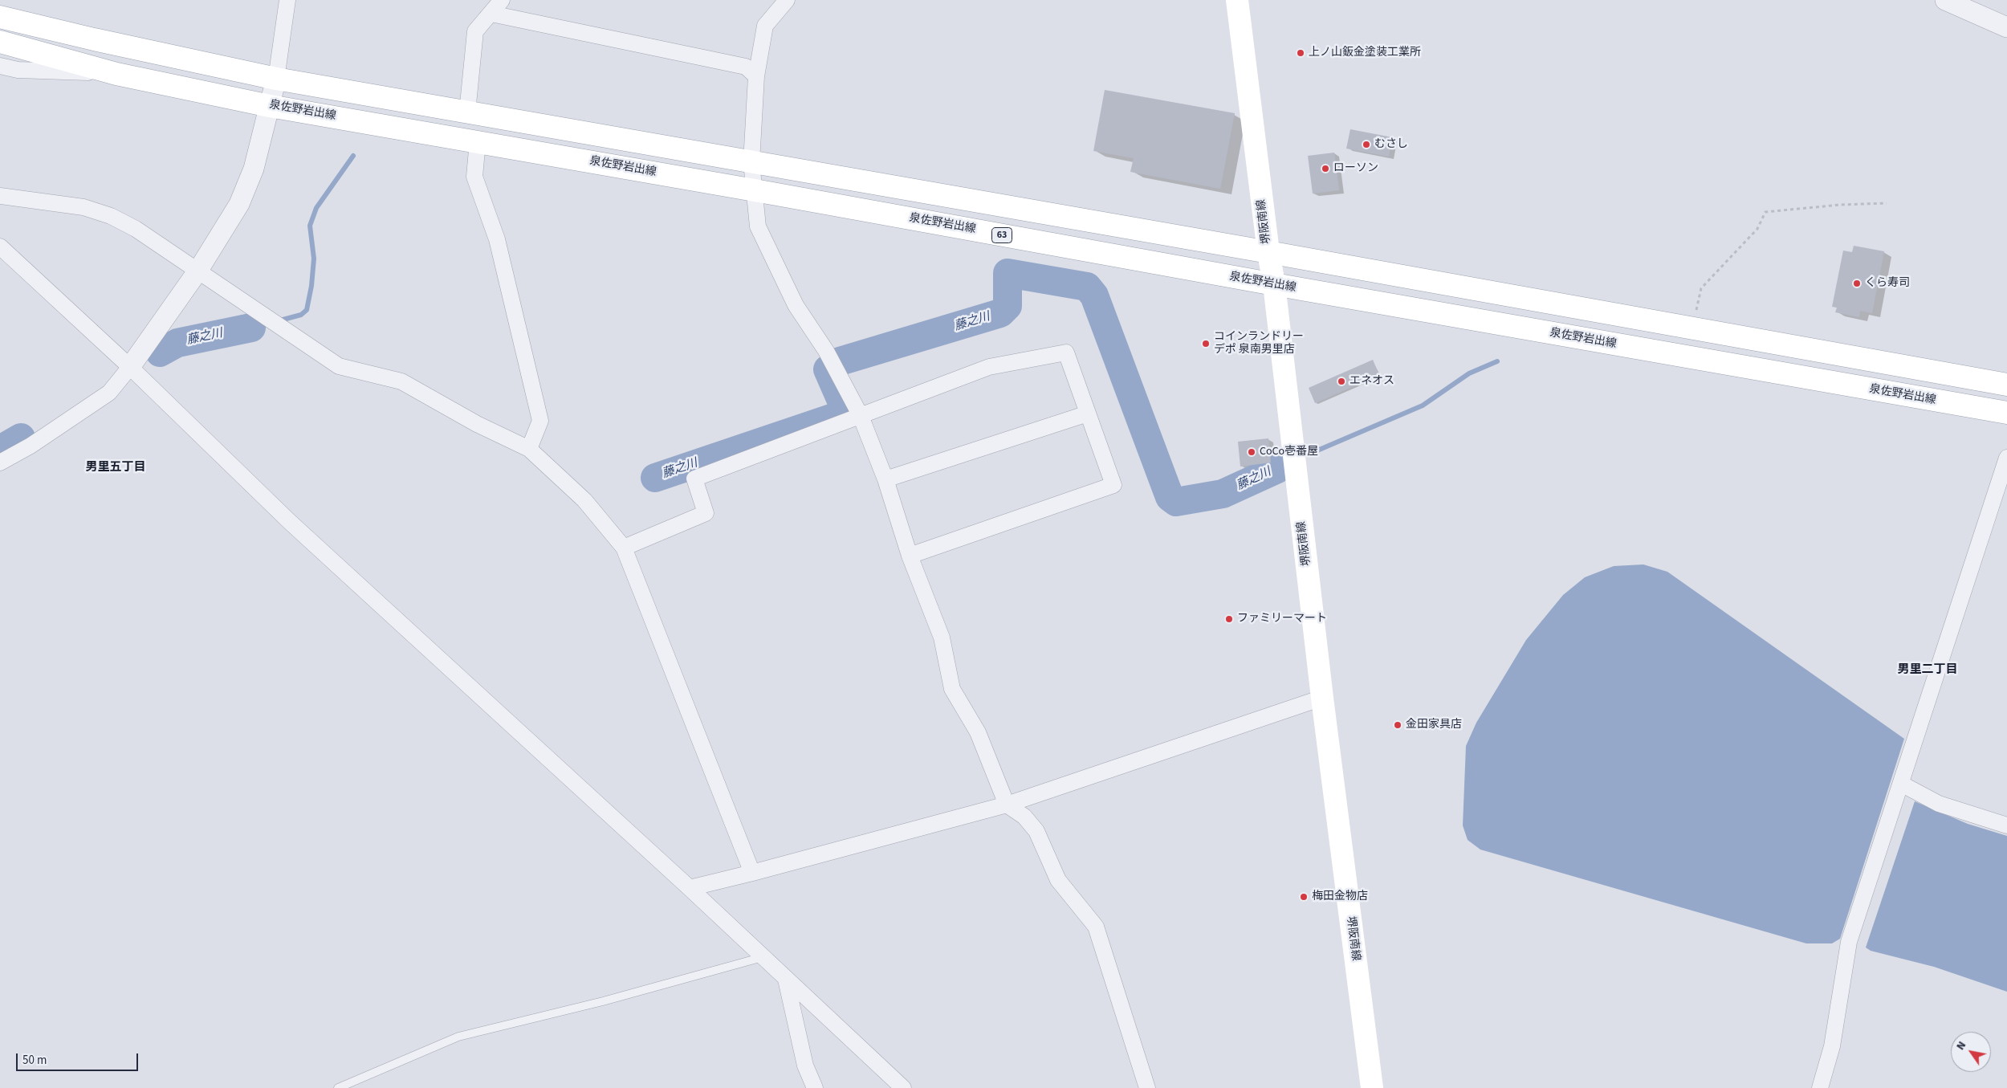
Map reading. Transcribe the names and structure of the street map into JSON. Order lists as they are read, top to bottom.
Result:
{
  "streets": {
    "main road": ["泉佐野岩出線", "堺阪南線", "63"]
  },
  "crossings": [
    ["泉佐野岩出線", "堺阪南線"]
  ],
  "districts": ["男里五丁目", "男里二丁目"],
  "water": ["藤之川"],
  "places": [
    "上ノ山鈑金塗装工業所",
    "むさし",
    "ローソン",
    "くら寿司",
    "コインランドリー デポ 泉南男里店",
    "エネオス",
    "CoCo壱番屋",
    "ファミリーマート",
    "金田家具店",
    "梅田金物店"
  ],
  "scale_bar": "50 m",
  "north": "top left"
}
